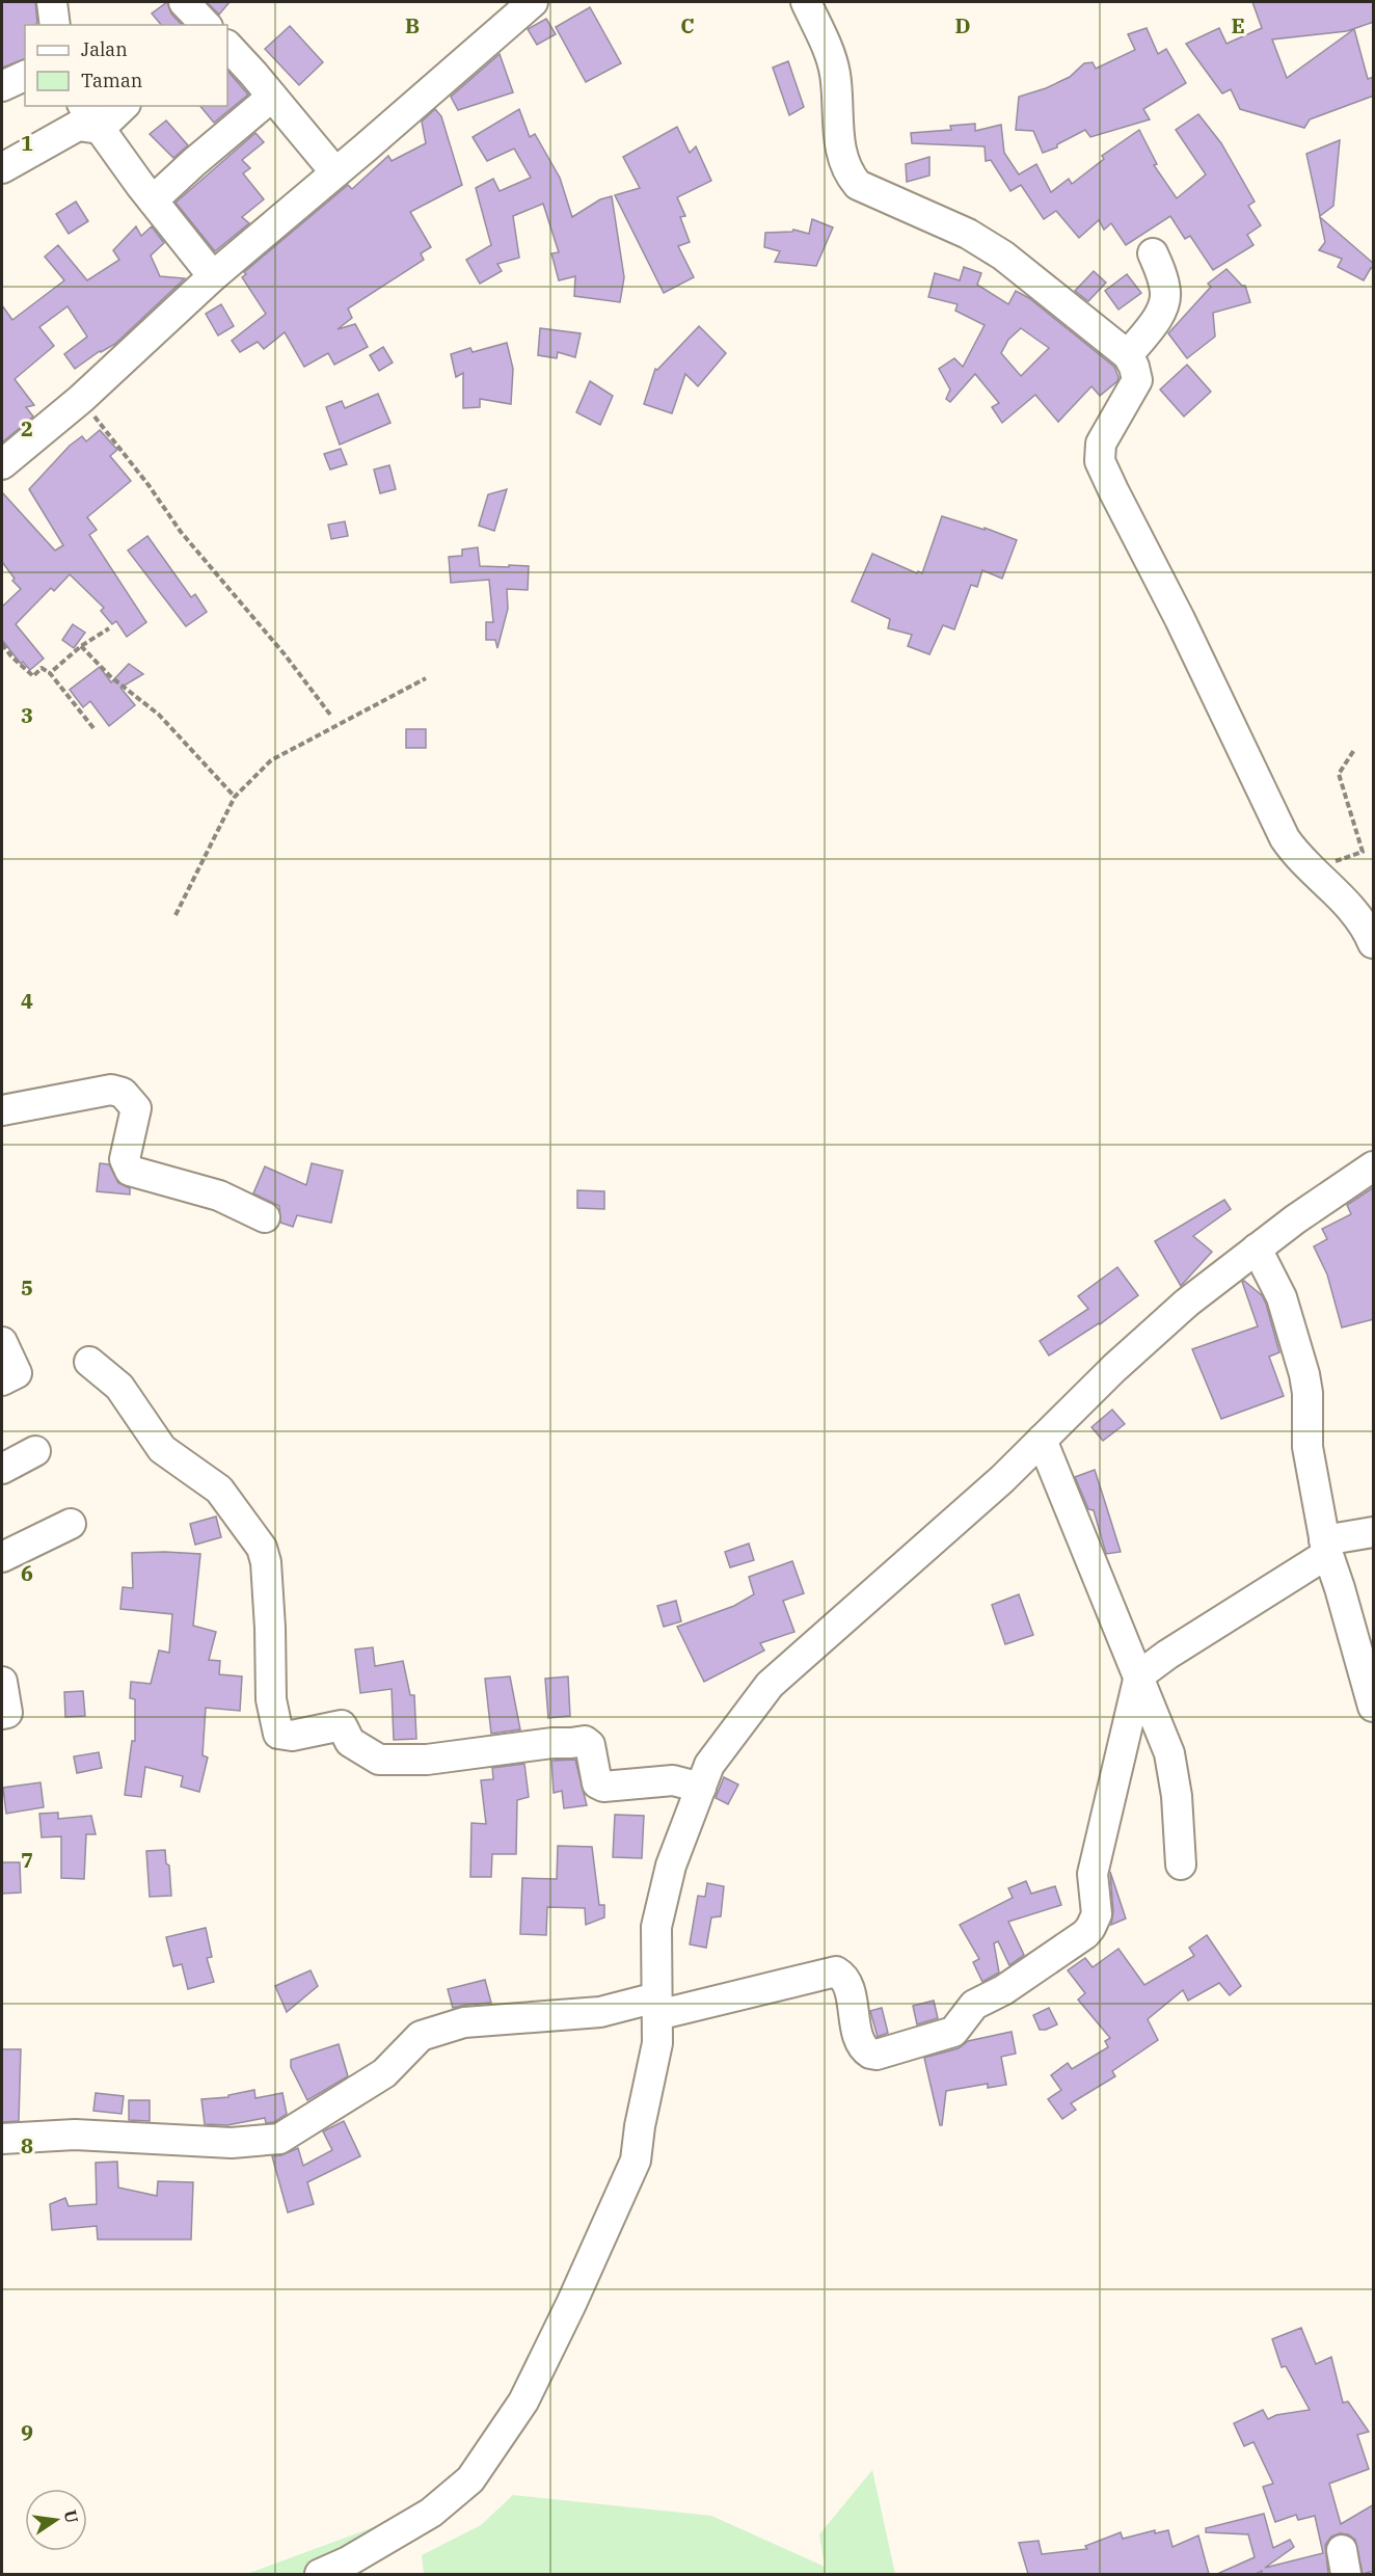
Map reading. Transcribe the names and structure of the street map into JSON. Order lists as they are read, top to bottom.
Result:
{
  "legend": ["Jalan", "Taman"],
  "north": "right",
  "grid": {
    "columns": [
      "B",
      "C",
      "D",
      "E"
    ],
    "rows": [
      "1",
      "2",
      "3",
      "4",
      "5",
      "6",
      "7",
      "8",
      "9"
    ]
  }
}
